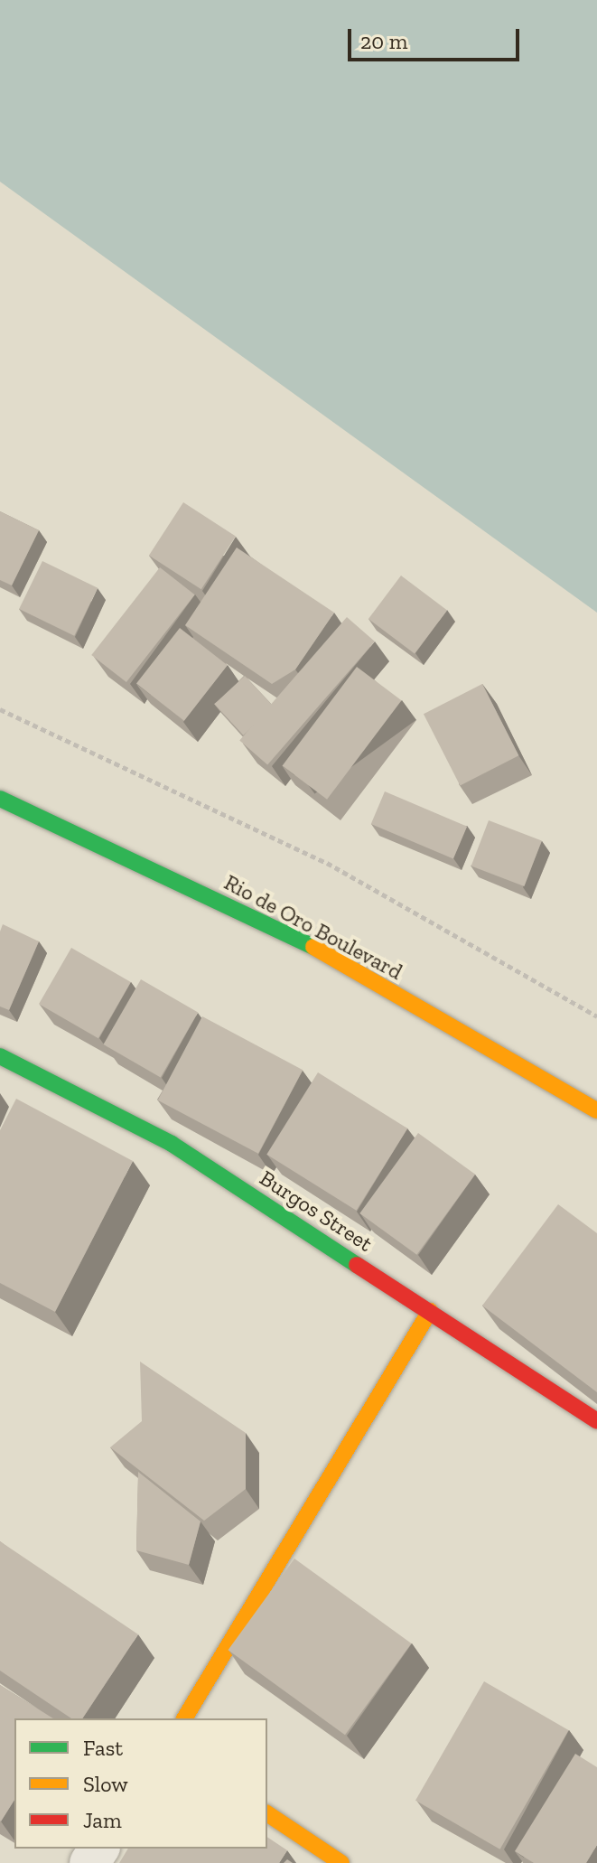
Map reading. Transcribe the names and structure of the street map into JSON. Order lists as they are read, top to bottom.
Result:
{
  "streets": {
    "street": ["Rio de Oro Boulevard", "Burgos Street"]
  },
  "legend": ["Fast", "Slow", "Jam"],
  "scale_bar": "20 m"
}
